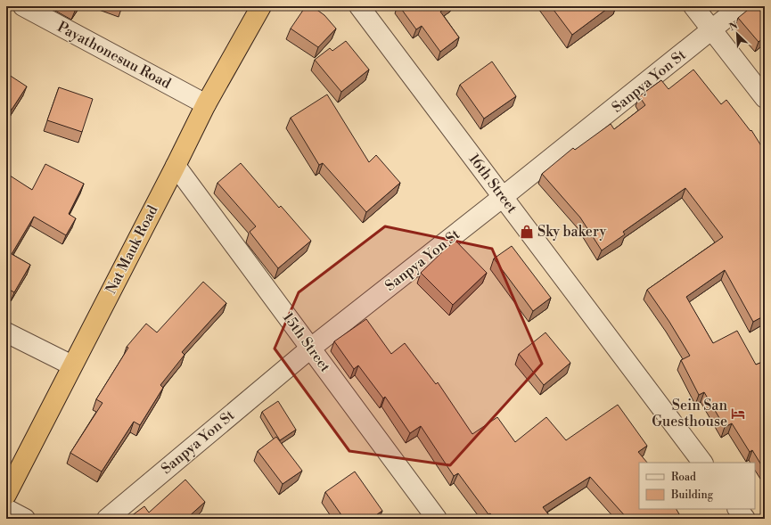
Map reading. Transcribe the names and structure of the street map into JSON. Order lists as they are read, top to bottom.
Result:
{
  "streets": {
    "highway": ["Nat Mauk Road"],
    "street": [
      "Payathonesuu Road",
      "Sanpya Yon St",
      "16th Street",
      "15th Street"
    ]
  },
  "crossings": [
    ["Payathonesuu Road", "Nat Mauk Road"],
    ["Sanpya Yon St", "16th Street"],
    ["Sanpya Yon St", "15th Street"],
    ["Nat Mauk Road", "15th Street"]
  ],
  "places": {
    "shop": ["Sky bakery"],
    "hotel": ["Sein San Guesthouse"]
  },
  "legend": ["Road", "Building"],
  "north": "top left"
}
